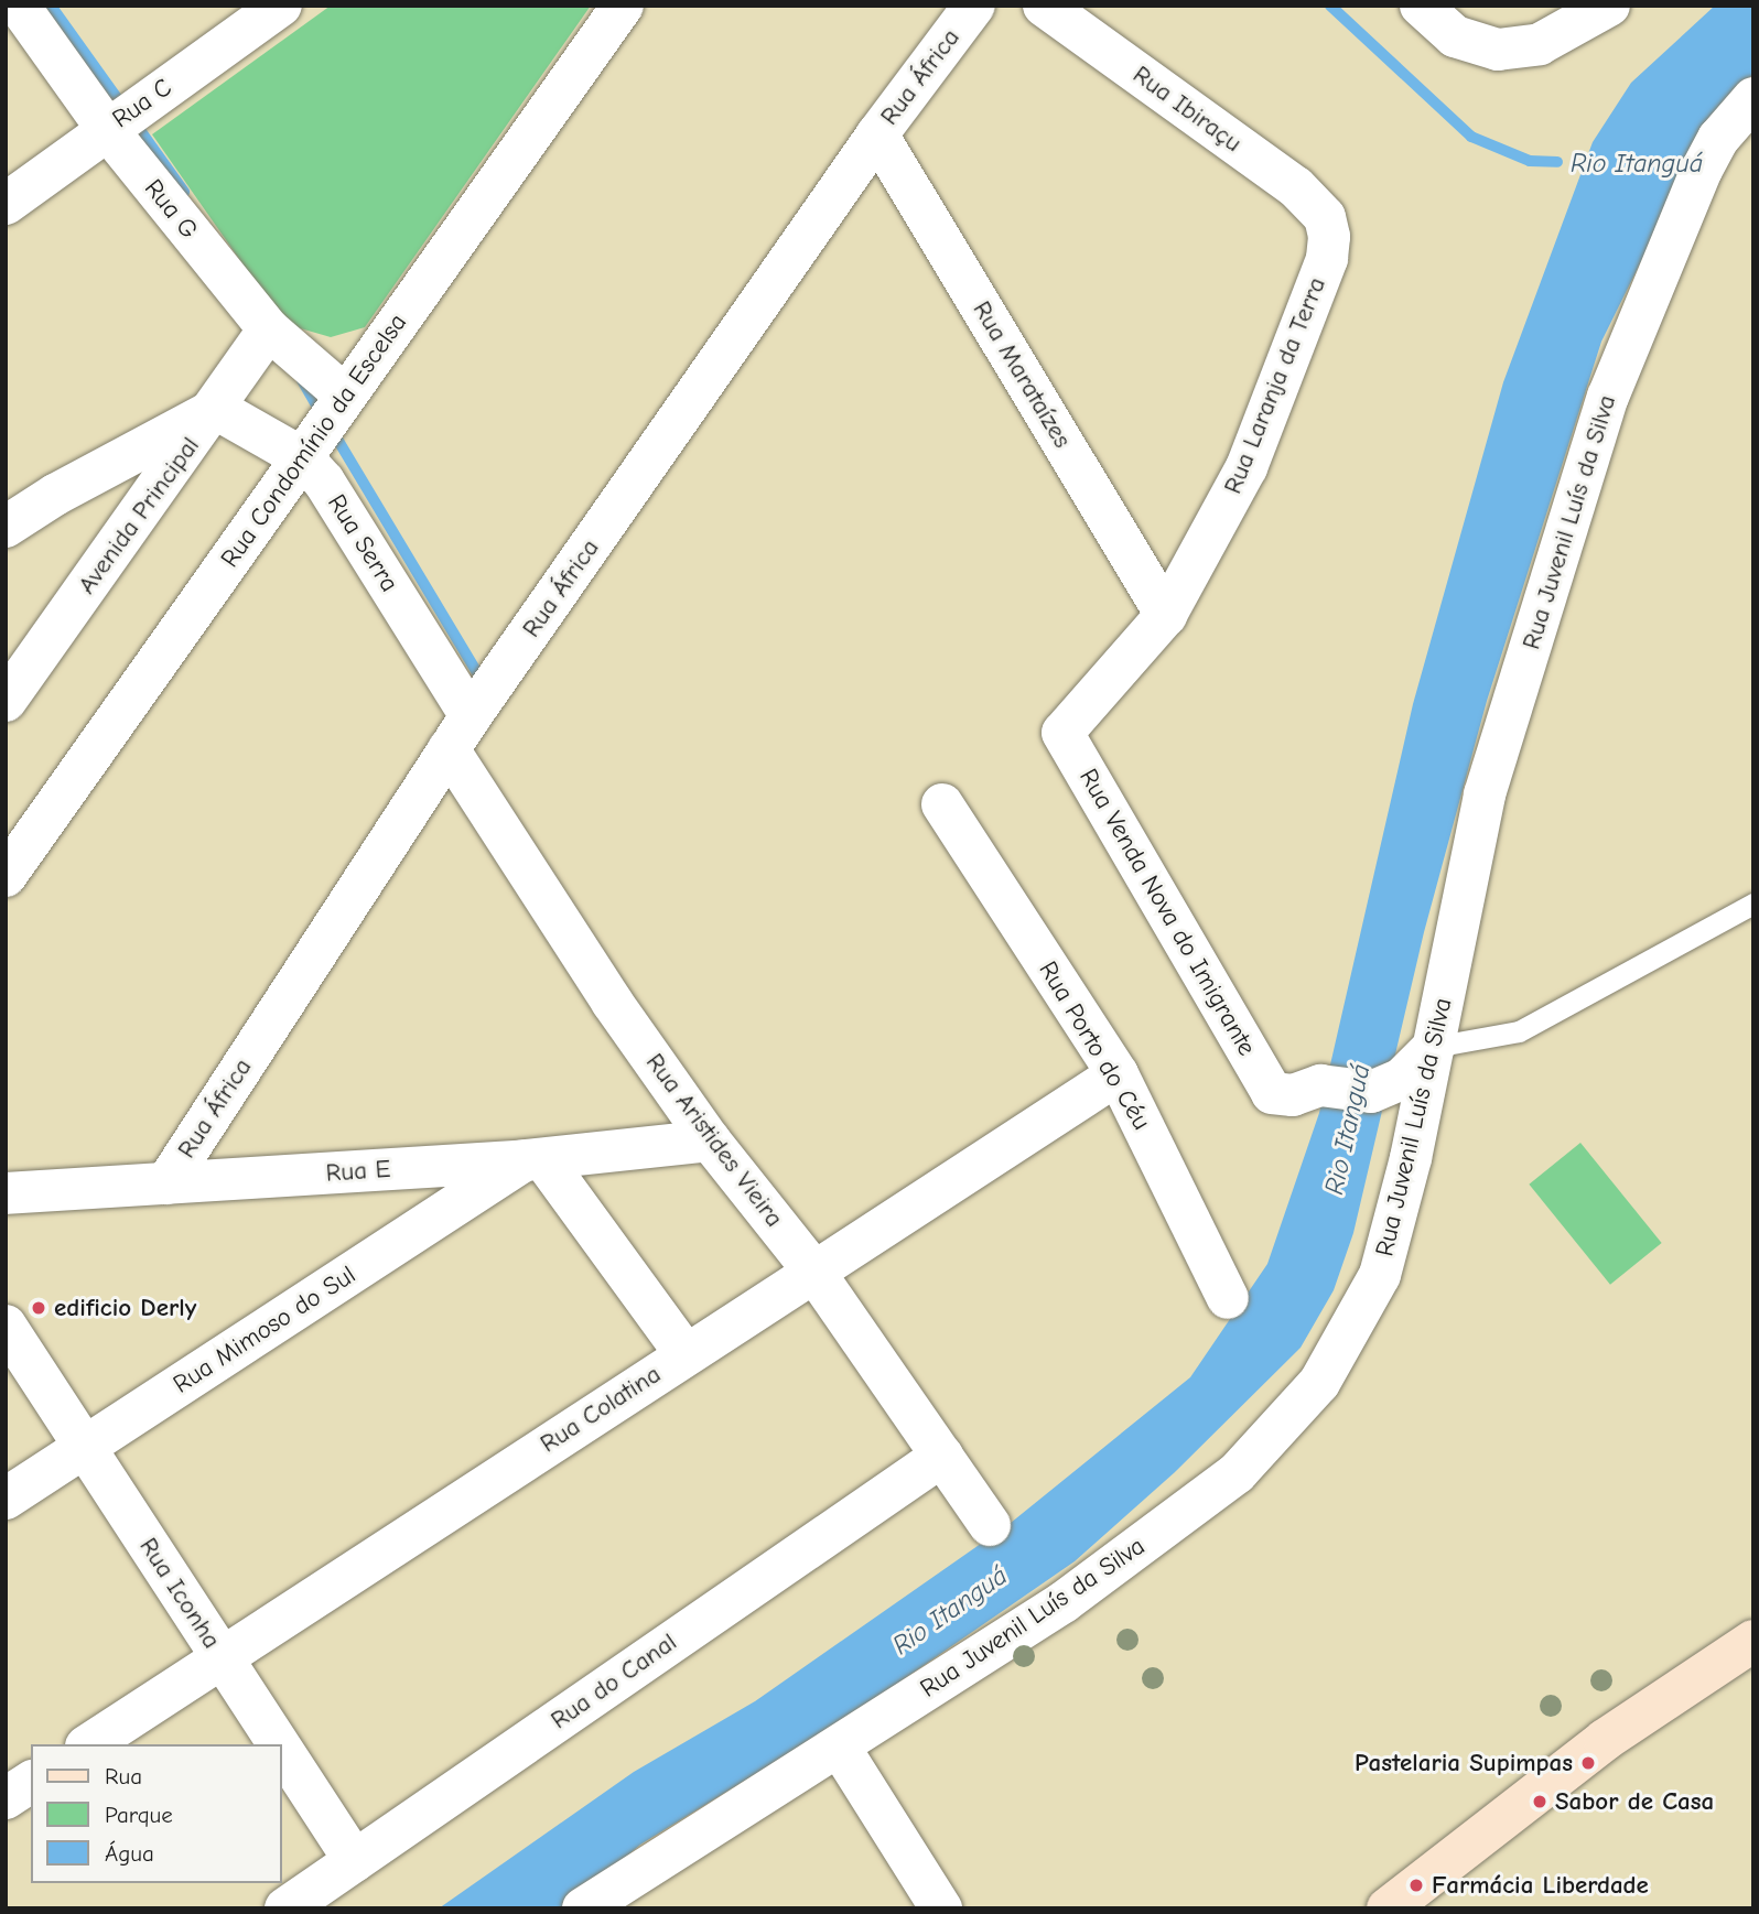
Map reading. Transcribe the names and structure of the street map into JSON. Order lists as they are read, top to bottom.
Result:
{
  "streets": {
    "street": [
      "Rua África",
      "Rua C",
      "Rua Ibiraçu",
      "Rua G",
      "Rua Marataízes",
      "Rua Laranja da Terra",
      "Rua Condomínio da Escelsa",
      "Avenida Principal",
      "Rua Juvenil Luís da Silva",
      "Rua Serra",
      "Rua Venda Nova do Imigrante",
      "Rua Porto do Céu",
      "Rua Aristides Vieira",
      "Rua E",
      "Rua Mimoso do Sul",
      "Rua Colatina",
      "Rua Iconha",
      "Rua do Canal"
    ]
  },
  "crossings": [
    ["Rua África", "Rua Marataízes"],
    ["Rua África", "Rua Serra"],
    ["Rua África", "Rua Aristides Vieira"],
    ["Rua África", "Rua E"],
    ["Rua C", "Rua G"],
    ["Rua Ibiraçu", "Rua Laranja da Terra"],
    ["Rua G", "Rua Condomínio da Escelsa"],
    ["Rua G", "Avenida Principal"],
    ["Rua Marataízes", "Rua Laranja da Terra"],
    ["Rua Laranja da Terra", "Rua Venda Nova do Imigrante"],
    ["Rua Condomínio da Escelsa", "Rua Serra"],
    ["Avenida Principal", "Rua Serra"],
    ["Rua Juvenil Luís da Silva", "Rua Venda Nova do Imigrante"],
    ["Rua Serra", "Rua Aristides Vieira"],
    ["Rua Porto do Céu", "Rua Colatina"],
    ["Rua Aristides Vieira", "Rua E"],
    ["Rua Aristides Vieira", "Rua Colatina"],
    ["Rua Aristides Vieira", "Rua do Canal"],
    ["Rua E", "Rua Mimoso do Sul"],
    ["Rua Mimoso do Sul", "Rua Iconha"],
    ["Rua Colatina", "Rua Iconha"],
    ["Rua Iconha", "Rua do Canal"]
  ],
  "water": ["Rio Itanguá"],
  "places": [
    "edificio Derly",
    "Pastelaria Supimpas",
    "Sabor de Casa",
    "Farmácia Liberdade"
  ],
  "legend": ["Rua", "Parque", "Água"]
}
